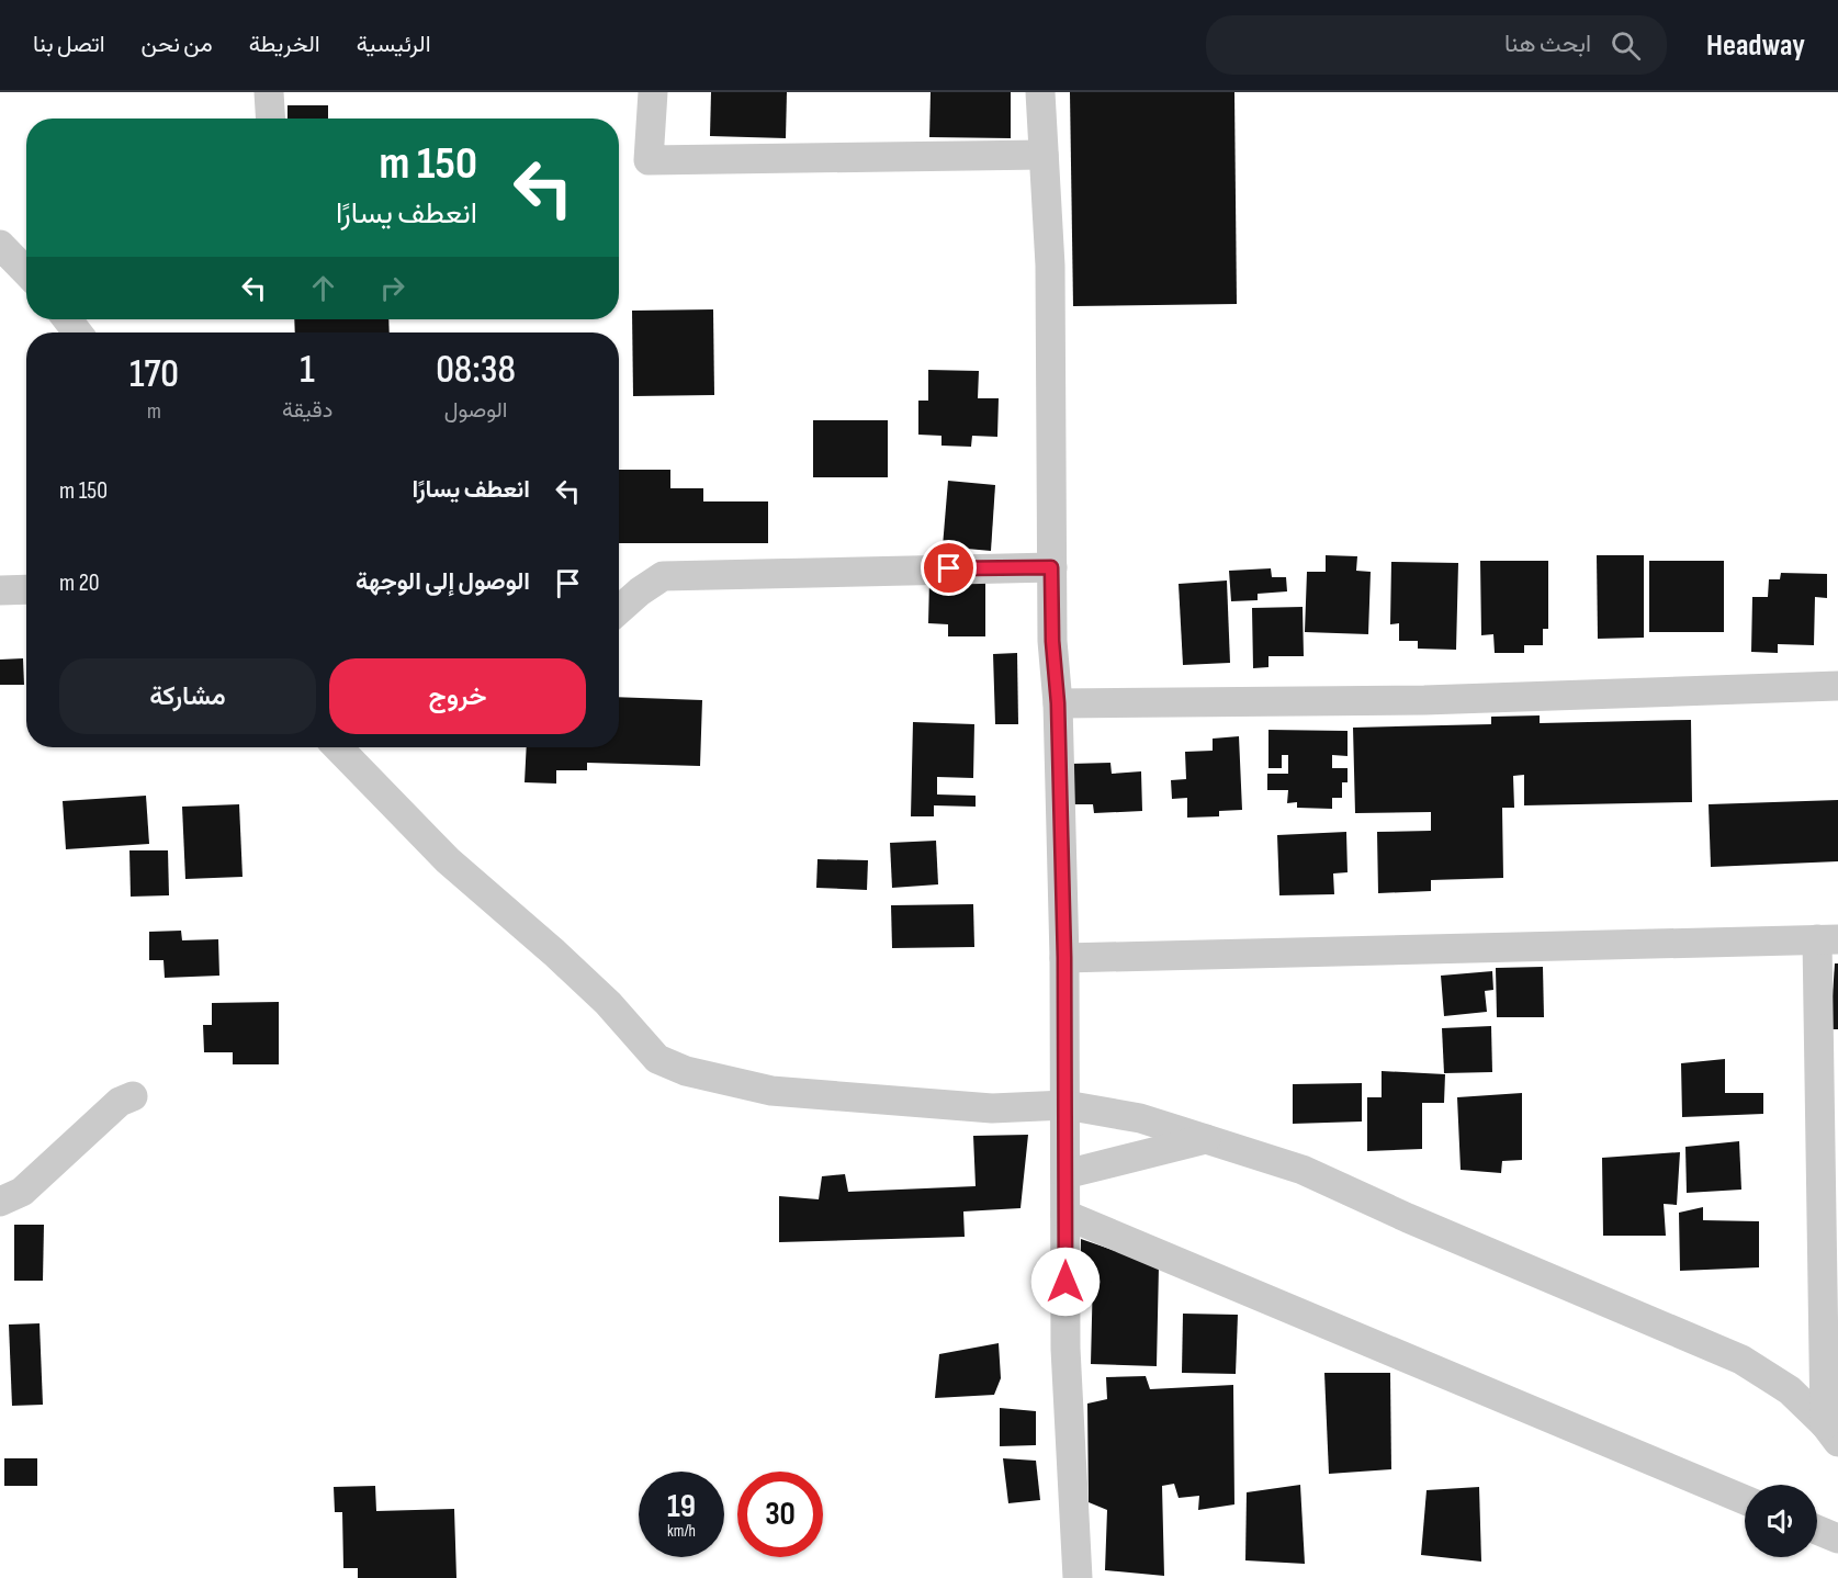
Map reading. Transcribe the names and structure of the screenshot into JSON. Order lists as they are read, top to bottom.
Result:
{
  "page": {
    "header": "Headway",
    "search": "ابحث هنا",
    "nav": [
      "الرئيسية",
      "الخريطة",
      "من نحن",
      "اتصل بنا"
    ],
    "turn": ["150 m", "انعطف يسارًا"],
    "eta": [
      "08:38",
      "الوصول",
      "1",
      "دقيقة",
      "170",
      "m"
    ],
    "list": [
      {
        "name": "انعطف يسارًا",
        "value": "150 m"
      },
      {
        "name": "الوصول إلى الوجهة",
        "value": "20 m"
      }
    ],
    "buttons": ["خروج", "مشاركة"],
    "speed": "19 km/h",
    "limit": "30"
  }
}
